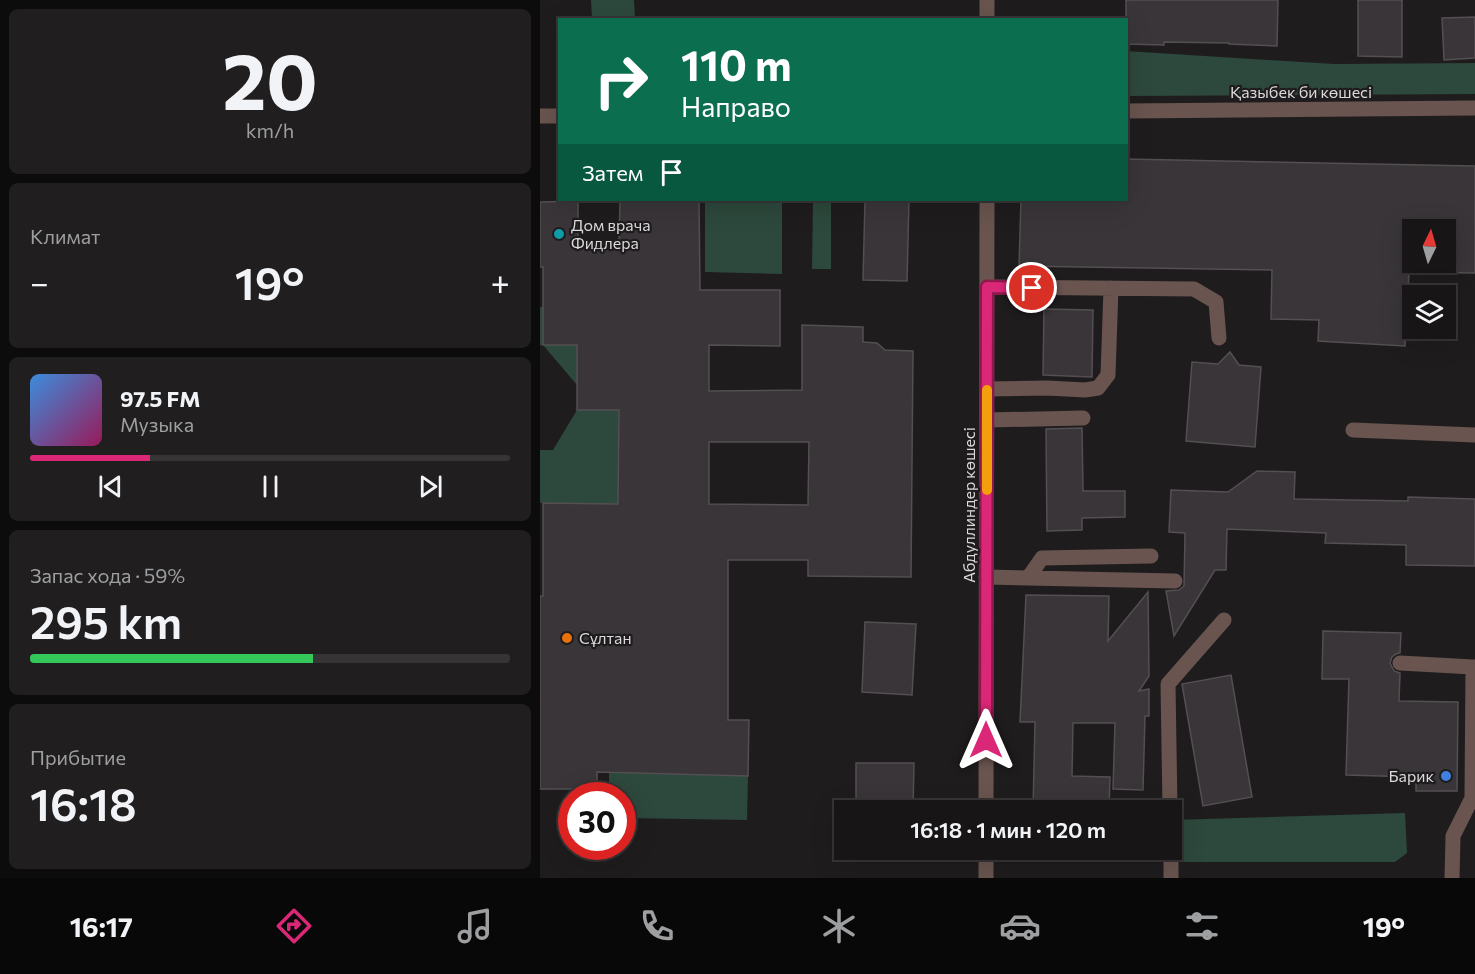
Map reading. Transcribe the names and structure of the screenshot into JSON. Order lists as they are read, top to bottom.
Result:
{
  "streets": {
    "street": ["Қазыбек би көшесі", "Абдуллиндер көшесі"]
  },
  "places": ["Дом врача Фидлера", "Сұлтан", "Барик"],
  "north": "top",
  "page": {
    "tile": [
      ["20", "km/h"],
      "Климат",
      ["Запас хода · 59%", "295 km"],
      ["Прибытие", "16:18"]
    ],
    "turn": ["110 m", "Направо"],
    "then": "Затем",
    "heat": ["−", "19°", "+"],
    "song": ["97.5 FM", "Музыка"],
    "limit": "30",
    "trip": "16:18 · 1 мин · 120 m",
    "tabs": ["16:17", "19°"]
  }
}
